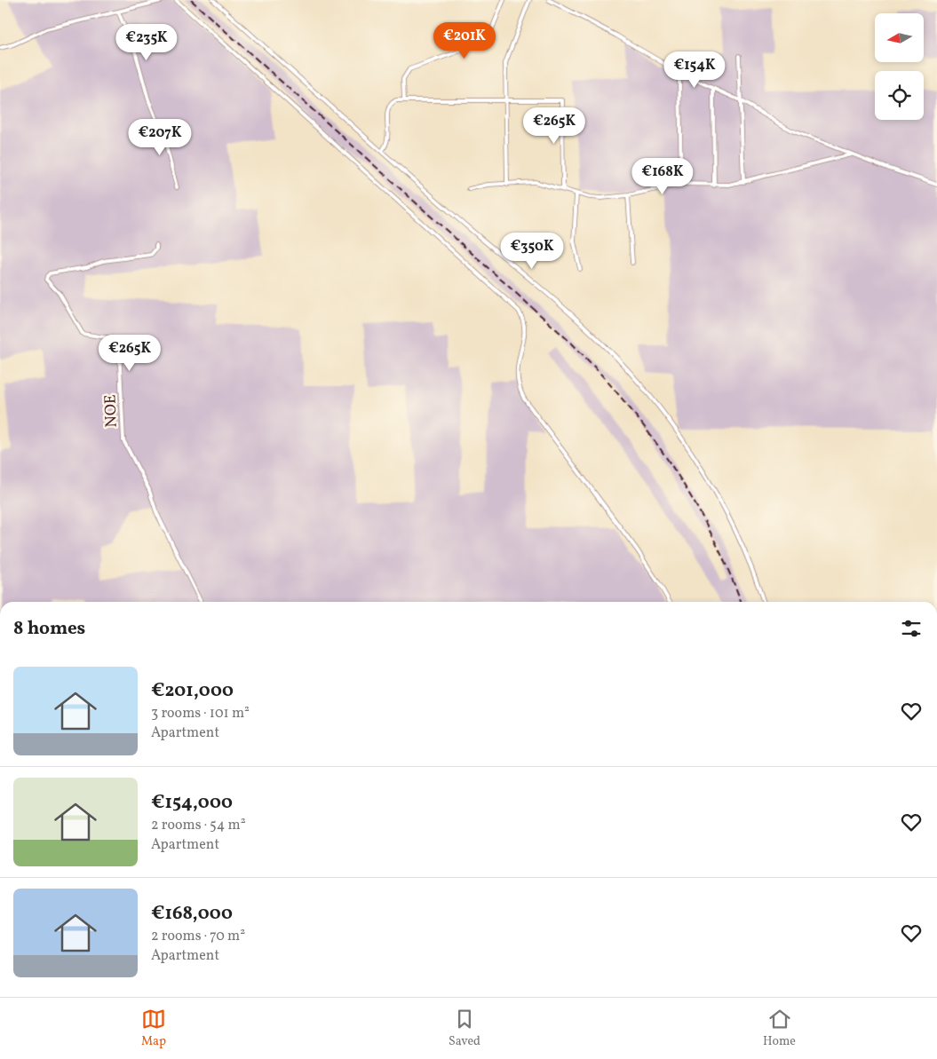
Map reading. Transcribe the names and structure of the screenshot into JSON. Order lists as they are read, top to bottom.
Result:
{
  "streets": {
    "street": ["NOE"]
  },
  "north": "left",
  "page": {
    "price": [
      "€201K",
      "€235K",
      "€154K",
      "€265K",
      "€207K",
      "€168K",
      "€350K",
      "€265K"
    ],
    "heading": "8 homes",
    "list": [
      {
        "name": "€201,000",
        "note": "3 rooms · 101 m² · Apartment"
      },
      {
        "name": "€154,000",
        "note": "2 rooms · 54 m² · Apartment"
      },
      {
        "name": "€168,000",
        "note": "2 rooms · 70 m² · Apartment"
      }
    ],
    "tabs": ["Map", "Saved", "Home"]
  }
}
